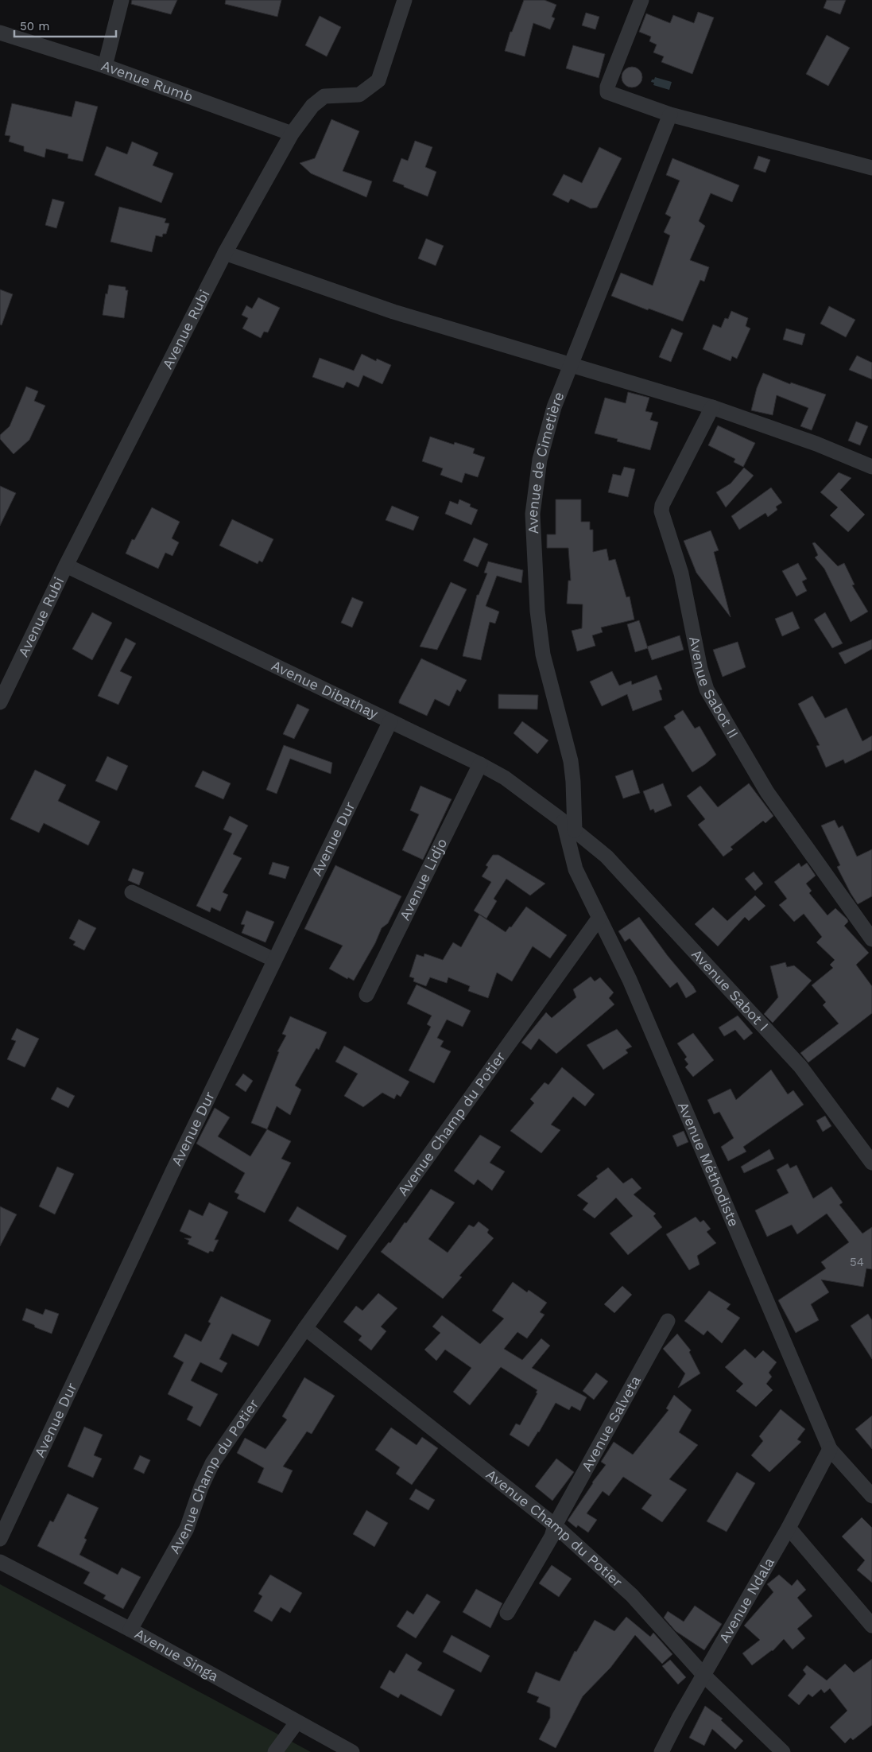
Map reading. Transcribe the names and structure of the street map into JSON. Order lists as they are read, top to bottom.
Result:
{
  "streets": {
    "street": [
      "Avenue Rumb",
      "Avenue Rubi",
      "Avenue de Cimetière",
      "Avenue Sabot II",
      "Avenue Dibathay",
      "Avenue Dur",
      "Avenue Lidjo",
      "Avenue Sabot I",
      "Avenue Champ du Potier",
      "Avenue Méthodiste",
      "Avenue Salveta",
      "Avenue Ndala",
      "Avenue Singa"
    ]
  },
  "crossings": [
    ["Avenue Rumb", "Avenue Rubi"],
    ["Avenue Rubi", "Avenue Dibathay"],
    ["Avenue de Cimetière", "Avenue Dibathay"],
    ["Avenue de Cimetière", "Avenue Sabot I"],
    ["Avenue de Cimetière", "Avenue Méthodiste"],
    ["Avenue Dibathay", "Avenue Dur"],
    ["Avenue Dibathay", "Avenue Lidjo"],
    ["Avenue Dibathay", "Avenue Sabot I"],
    ["Avenue Dibathay", "Avenue Méthodiste"],
    ["Avenue Sabot I", "Avenue Méthodiste"],
    ["Avenue Champ du Potier", "Avenue Méthodiste"],
    ["Avenue Champ du Potier", "Avenue Salveta"],
    ["Avenue Champ du Potier", "Avenue Ndala"],
    ["Avenue Champ du Potier", "Avenue Singa"],
    ["Avenue Méthodiste", "Avenue Ndala"]
  ],
  "house_numbers": ["54"],
  "scale_bar": "50 m"
}
